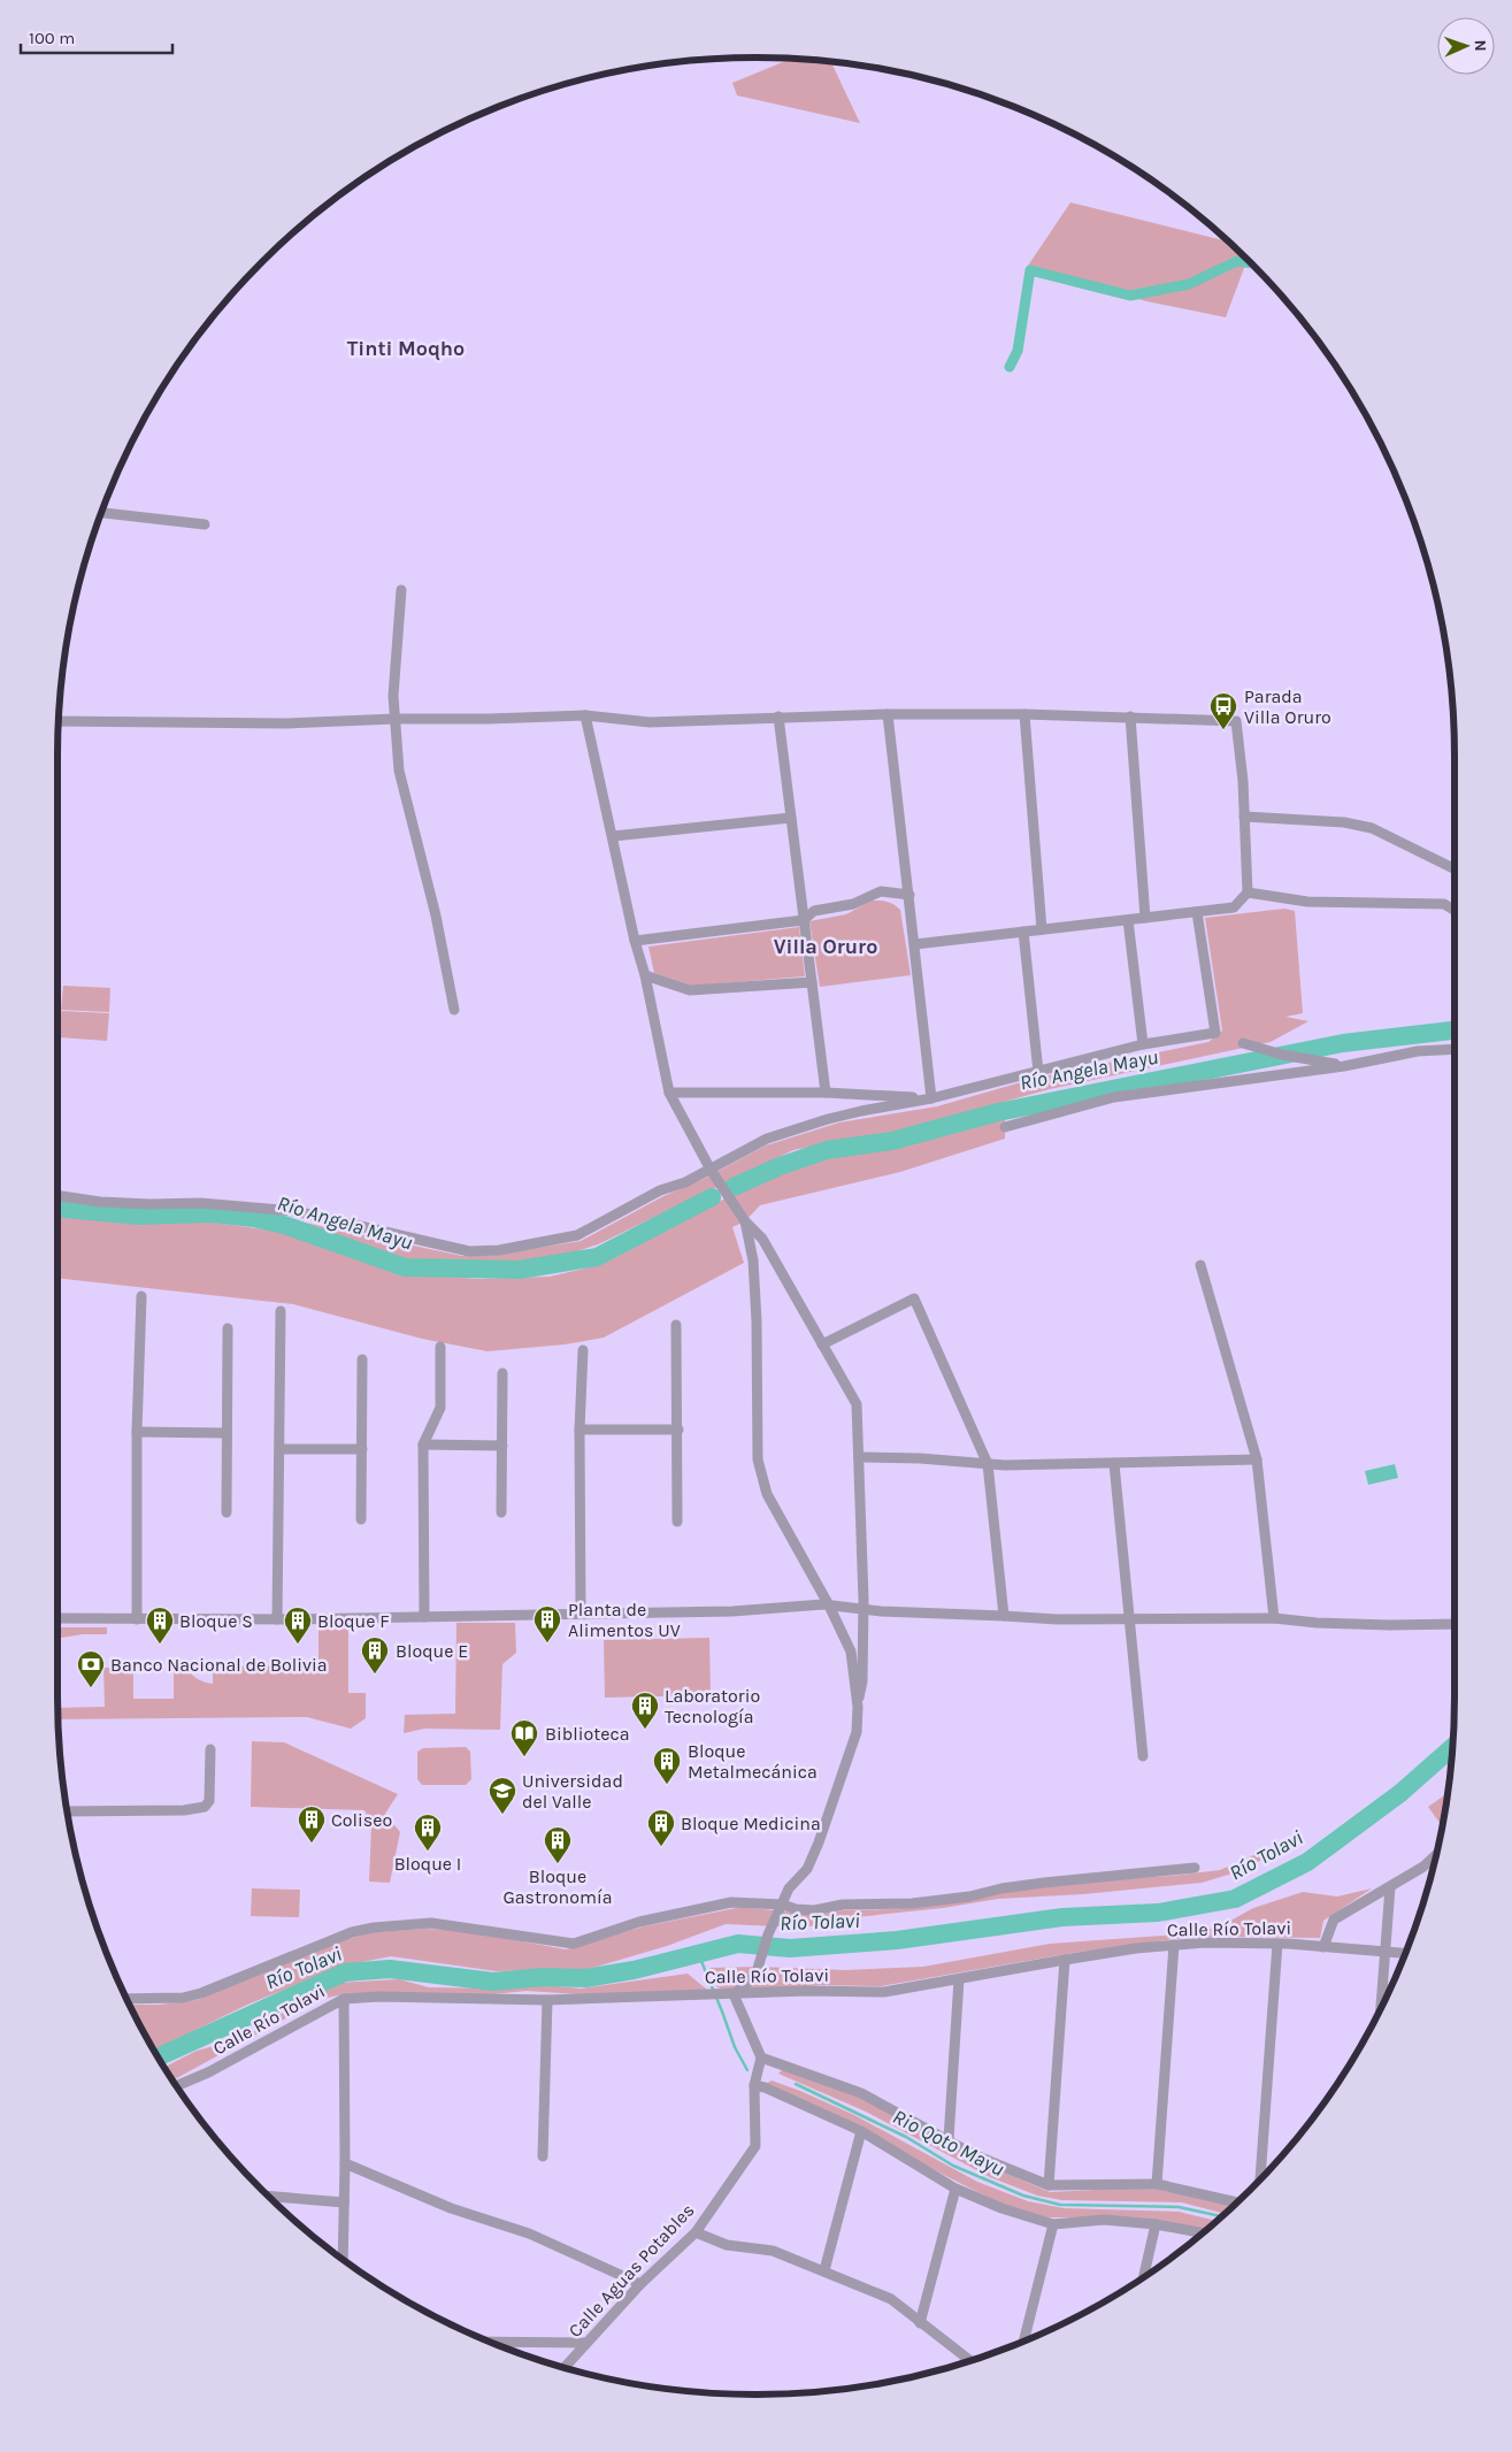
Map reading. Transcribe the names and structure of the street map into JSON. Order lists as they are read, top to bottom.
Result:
{
  "streets": {
    "street": ["Calle Río Tolavi", "Calle Aguas Potables"]
  },
  "districts": ["Tinti Moqho", "Villa Oruro"],
  "water": ["Río Angela Mayu", "Río Tolavi", "Rio Qoto Mayu"],
  "places": {
    "bus stop": ["Parada Villa Oruro"],
    "building": [
      "Planta de Alimentos UV",
      "Bloque S",
      "Bloque F",
      "Bloque E",
      "Laboratorio Tecnología",
      "Bloque Metalmecánica",
      "Coliseo",
      "Bloque Medicina",
      "Bloque I",
      "Bloque Gastronomía"
    ],
    "bank": ["Banco Nacional de Bolivia"],
    "library": ["Biblioteca"],
    "school or university": ["Universidad del Valle"]
  },
  "scale_bar": "100 m",
  "north": "right"
}
